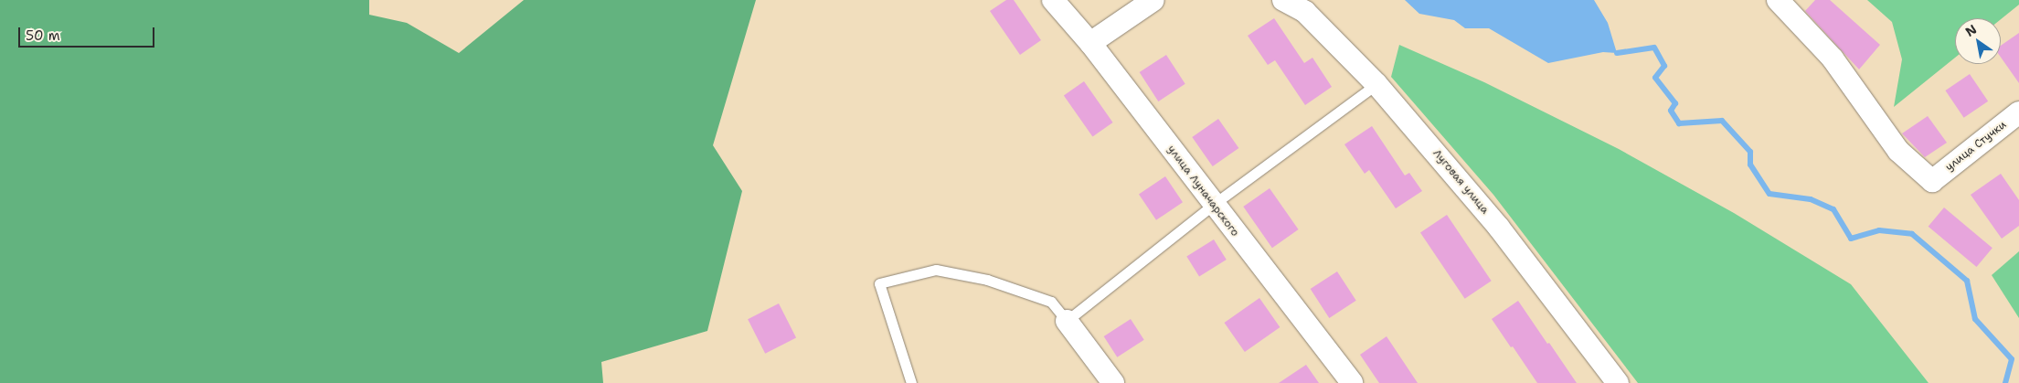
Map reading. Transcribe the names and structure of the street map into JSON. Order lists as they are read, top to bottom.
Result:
{
  "streets": {
    "street": ["улица Стучки", "Луговая улица", "улица Луначарского"]
  },
  "scale_bar": "50 m",
  "north": "top left"
}
